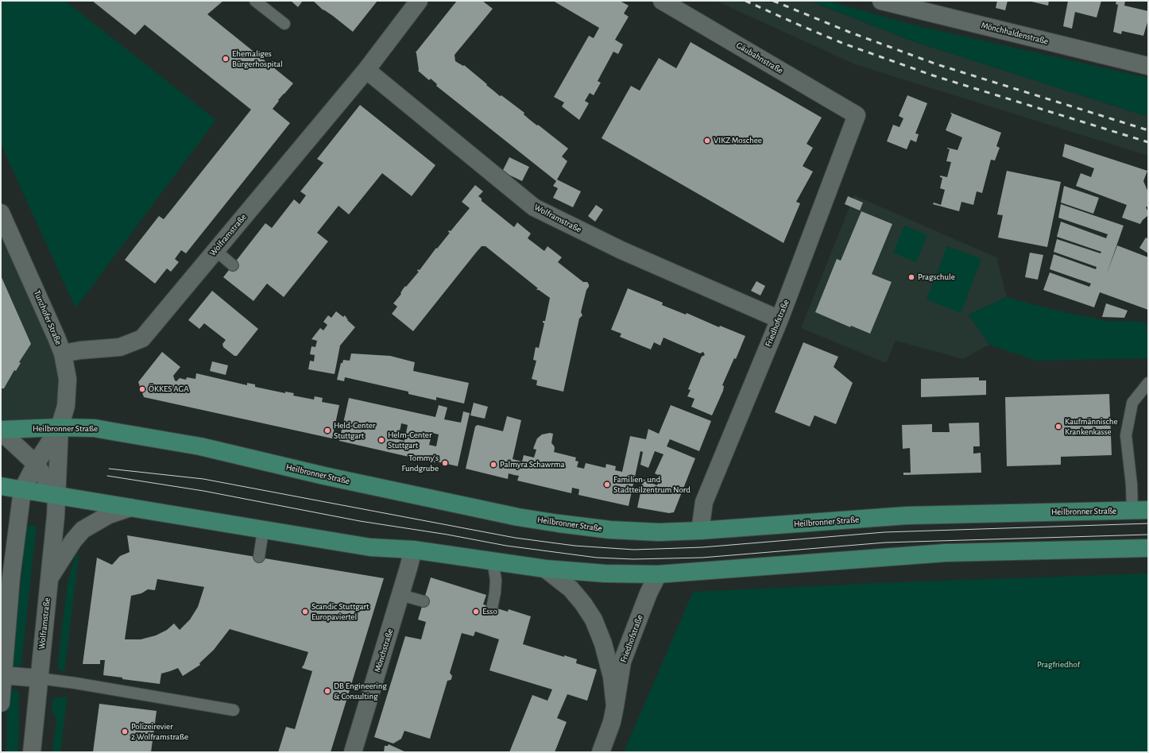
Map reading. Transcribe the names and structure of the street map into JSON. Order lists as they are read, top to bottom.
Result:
{
  "streets": {
    "main road": ["Heilbronner Straße"],
    "street": [
      "Mönchhaldenstraße",
      "Gäubahnstraße",
      "Wolframstraße",
      "Tunzhofer Straße",
      "Friedhofstraße",
      "Mönchstraße"
    ]
  },
  "crossings": [
    ["Gäubahnstraße", "Friedhofstraße"],
    ["Wolframstraße", "Tunzhofer Straße"],
    ["Wolframstraße", "Friedhofstraße"],
    ["Wolframstraße", "Heilbronner Straße"],
    ["Tunzhofer Straße", "Heilbronner Straße"],
    ["Friedhofstraße", "Heilbronner Straße"]
  ],
  "parks": ["Pragfriedhof"],
  "places": [
    "Ehemaliges Bürgerhospital",
    "VIKZ Moschee",
    "Pragschule",
    "ÖKKES AGA",
    "Kaufmännische Krankenkasse",
    "Held-Center Stuttgart",
    "Helm-Center Stuttgart",
    "Tommy's Fundgrube",
    "Palmyra Schawrma",
    "Familien- und Stadtteilzentrum Nord",
    "Scandic Stuttgart Europaviertel",
    "Esso",
    "DB Engineering & Consulting",
    "Polizeirevier 2 Wolframstraße"
  ]
}
